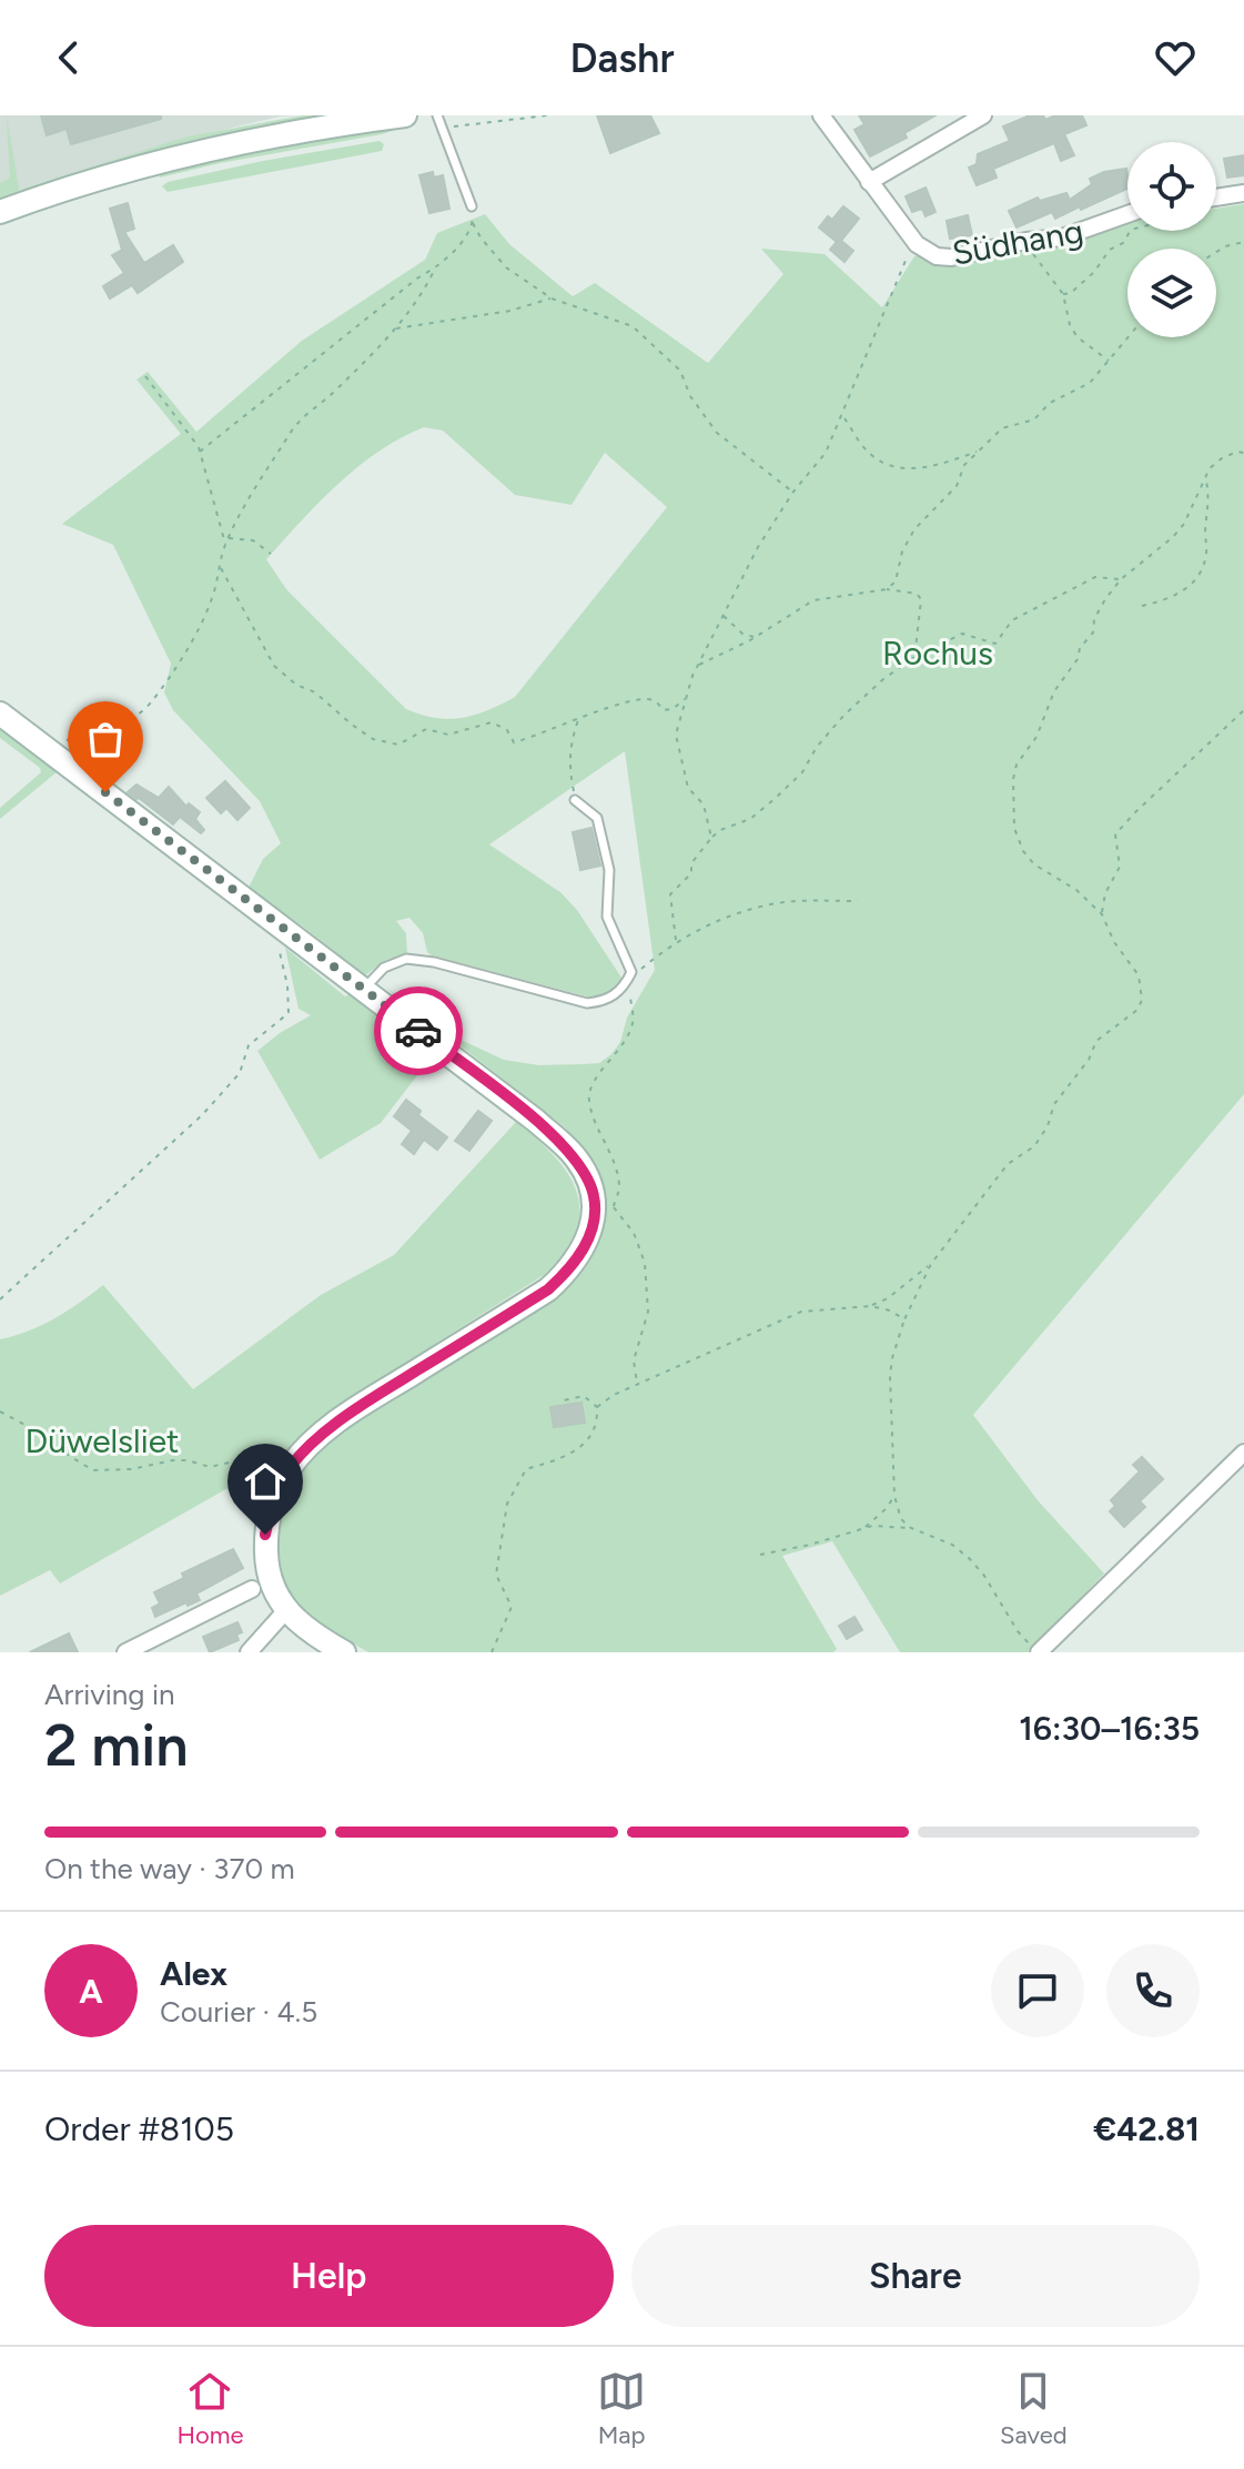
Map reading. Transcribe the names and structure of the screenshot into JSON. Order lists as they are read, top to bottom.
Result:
{
  "streets": {
    "street": ["Südhang"]
  },
  "parks": ["Rochus", "Düwelsliet"],
  "page": {
    "header": "Dashr",
    "heading": ["2 min", "Arriving in", "16:30–16:35"],
    "panel": [
      "Alex",
      "Courier · 4.5",
      "Order #8105",
      "€42.81"
    ],
    "bar": "On the way · 370 m",
    "round": "A",
    "buttons": ["Help", "Share"],
    "tabs": ["Home", "Map", "Saved"]
  }
}
